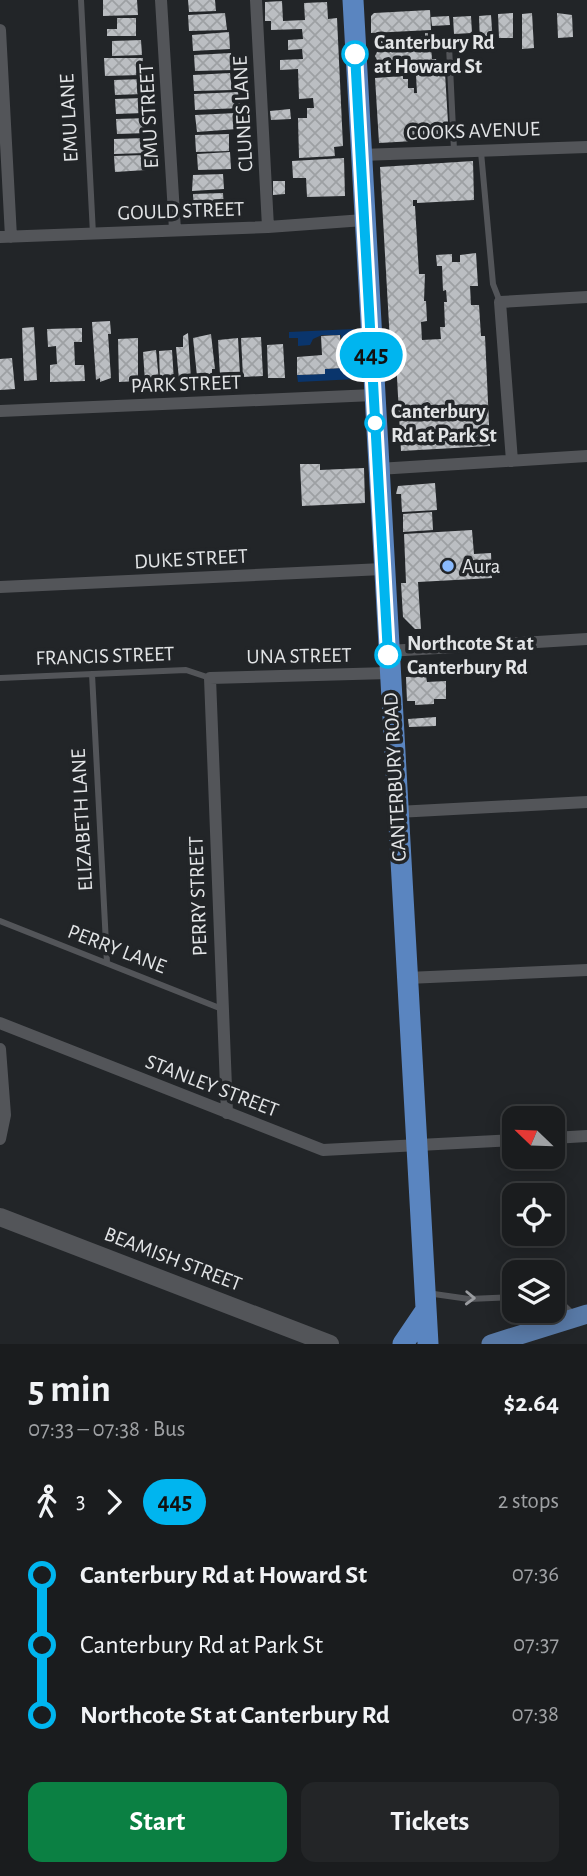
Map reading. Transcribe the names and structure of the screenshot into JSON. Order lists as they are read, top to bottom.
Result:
{
  "streets": {
    "highway": ["CANTERBURY ROAD"],
    "main road": ["BEAMISH STREET"],
    "street": [
      "CLUNES LANE",
      "EMU STREET",
      "COOKS AVENUE",
      "GOULD STREET",
      "PARK STREET",
      "DUKE STREET",
      "UNA STREET",
      "PERRY STREET",
      "STANLEY STREET"
    ],
    "lane": [
      "EMU LANE",
      "FRANCIS STREET",
      "ELIZABETH LANE",
      "PERRY LANE"
    ]
  },
  "crossings": [
    ["CLUNES LANE", "GOULD STREET"],
    ["EMU STREET", "GOULD STREET"],
    ["EMU LANE", "GOULD STREET"],
    ["COOKS AVENUE", "CANTERBURY ROAD"],
    ["GOULD STREET", "CANTERBURY ROAD"],
    ["PARK STREET", "CANTERBURY ROAD"],
    ["DUKE STREET", "CANTERBURY ROAD"],
    ["FRANCIS STREET", "UNA STREET"],
    ["FRANCIS STREET", "ELIZABETH LANE"],
    ["FRANCIS STREET", "PERRY STREET"],
    ["UNA STREET", "CANTERBURY ROAD"],
    ["UNA STREET", "PERRY STREET"],
    ["CANTERBURY ROAD", "STANLEY STREET"],
    ["ELIZABETH LANE", "PERRY LANE"],
    ["PERRY STREET", "PERRY LANE"],
    ["PERRY STREET", "STANLEY STREET"]
  ],
  "places": [
    "Canterbury Rd at Howard St",
    "Canterbury Rd at Park St",
    "Aura",
    "Northcote St at Canterbury Rd"
  ],
  "lines": ["bus line 445"],
  "north": "top left",
  "page": {
    "on_map": "445",
    "heading": ["5 min", "07:33 – 07:38 · Bus", "$2.64"],
    "legs": ["3", "445", "2 stops"],
    "list": [
      {
        "name": "Canterbury Rd at Howard St",
        "value": "07:36"
      },
      {
        "name": "Canterbury Rd at Park St",
        "value": "07:37"
      },
      {
        "name": "Northcote St at Canterbury Rd",
        "value": "07:38"
      }
    ],
    "buttons": ["Start", "Tickets"]
  }
}
